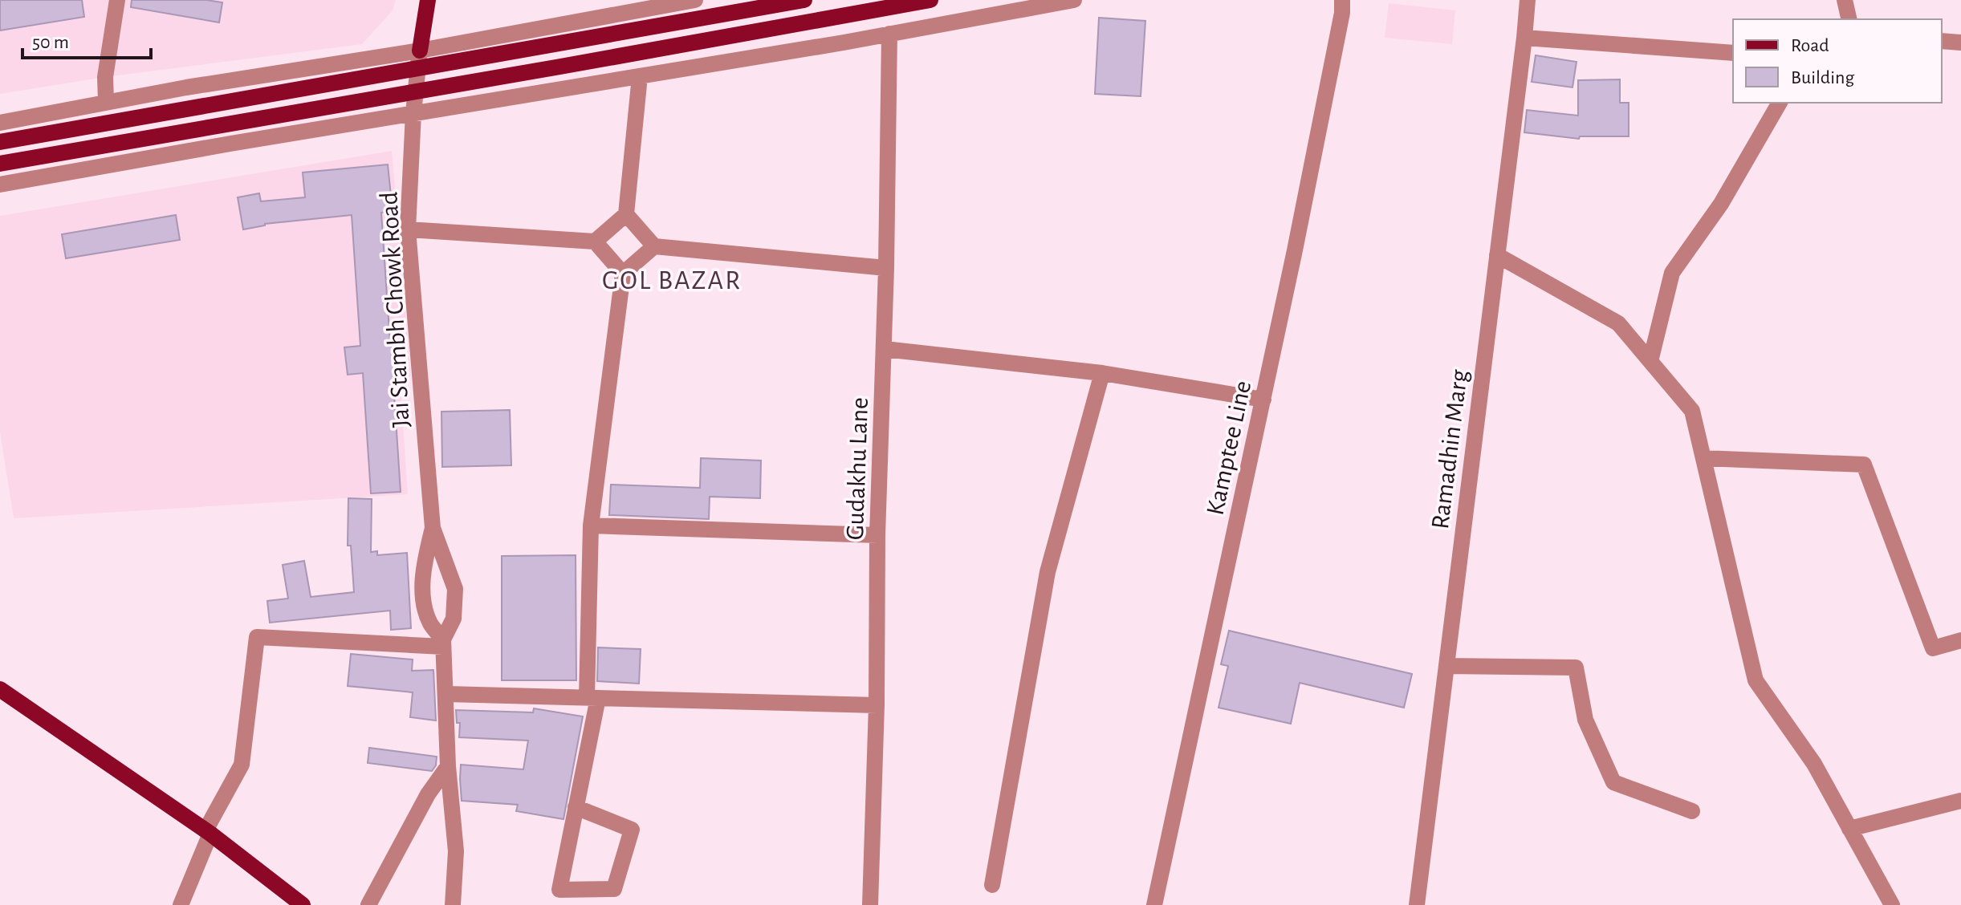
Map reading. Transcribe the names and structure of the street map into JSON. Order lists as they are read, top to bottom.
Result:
{
  "streets": {
    "street": [
      "Jai Stambh Chowk Road",
      "Kamptee Line",
      "Ramadhin Marg",
      "Gudakhu Lane"
    ]
  },
  "districts": ["GOL BAZAR"],
  "legend": ["Road", "Building"],
  "scale_bar": "50 m"
}
